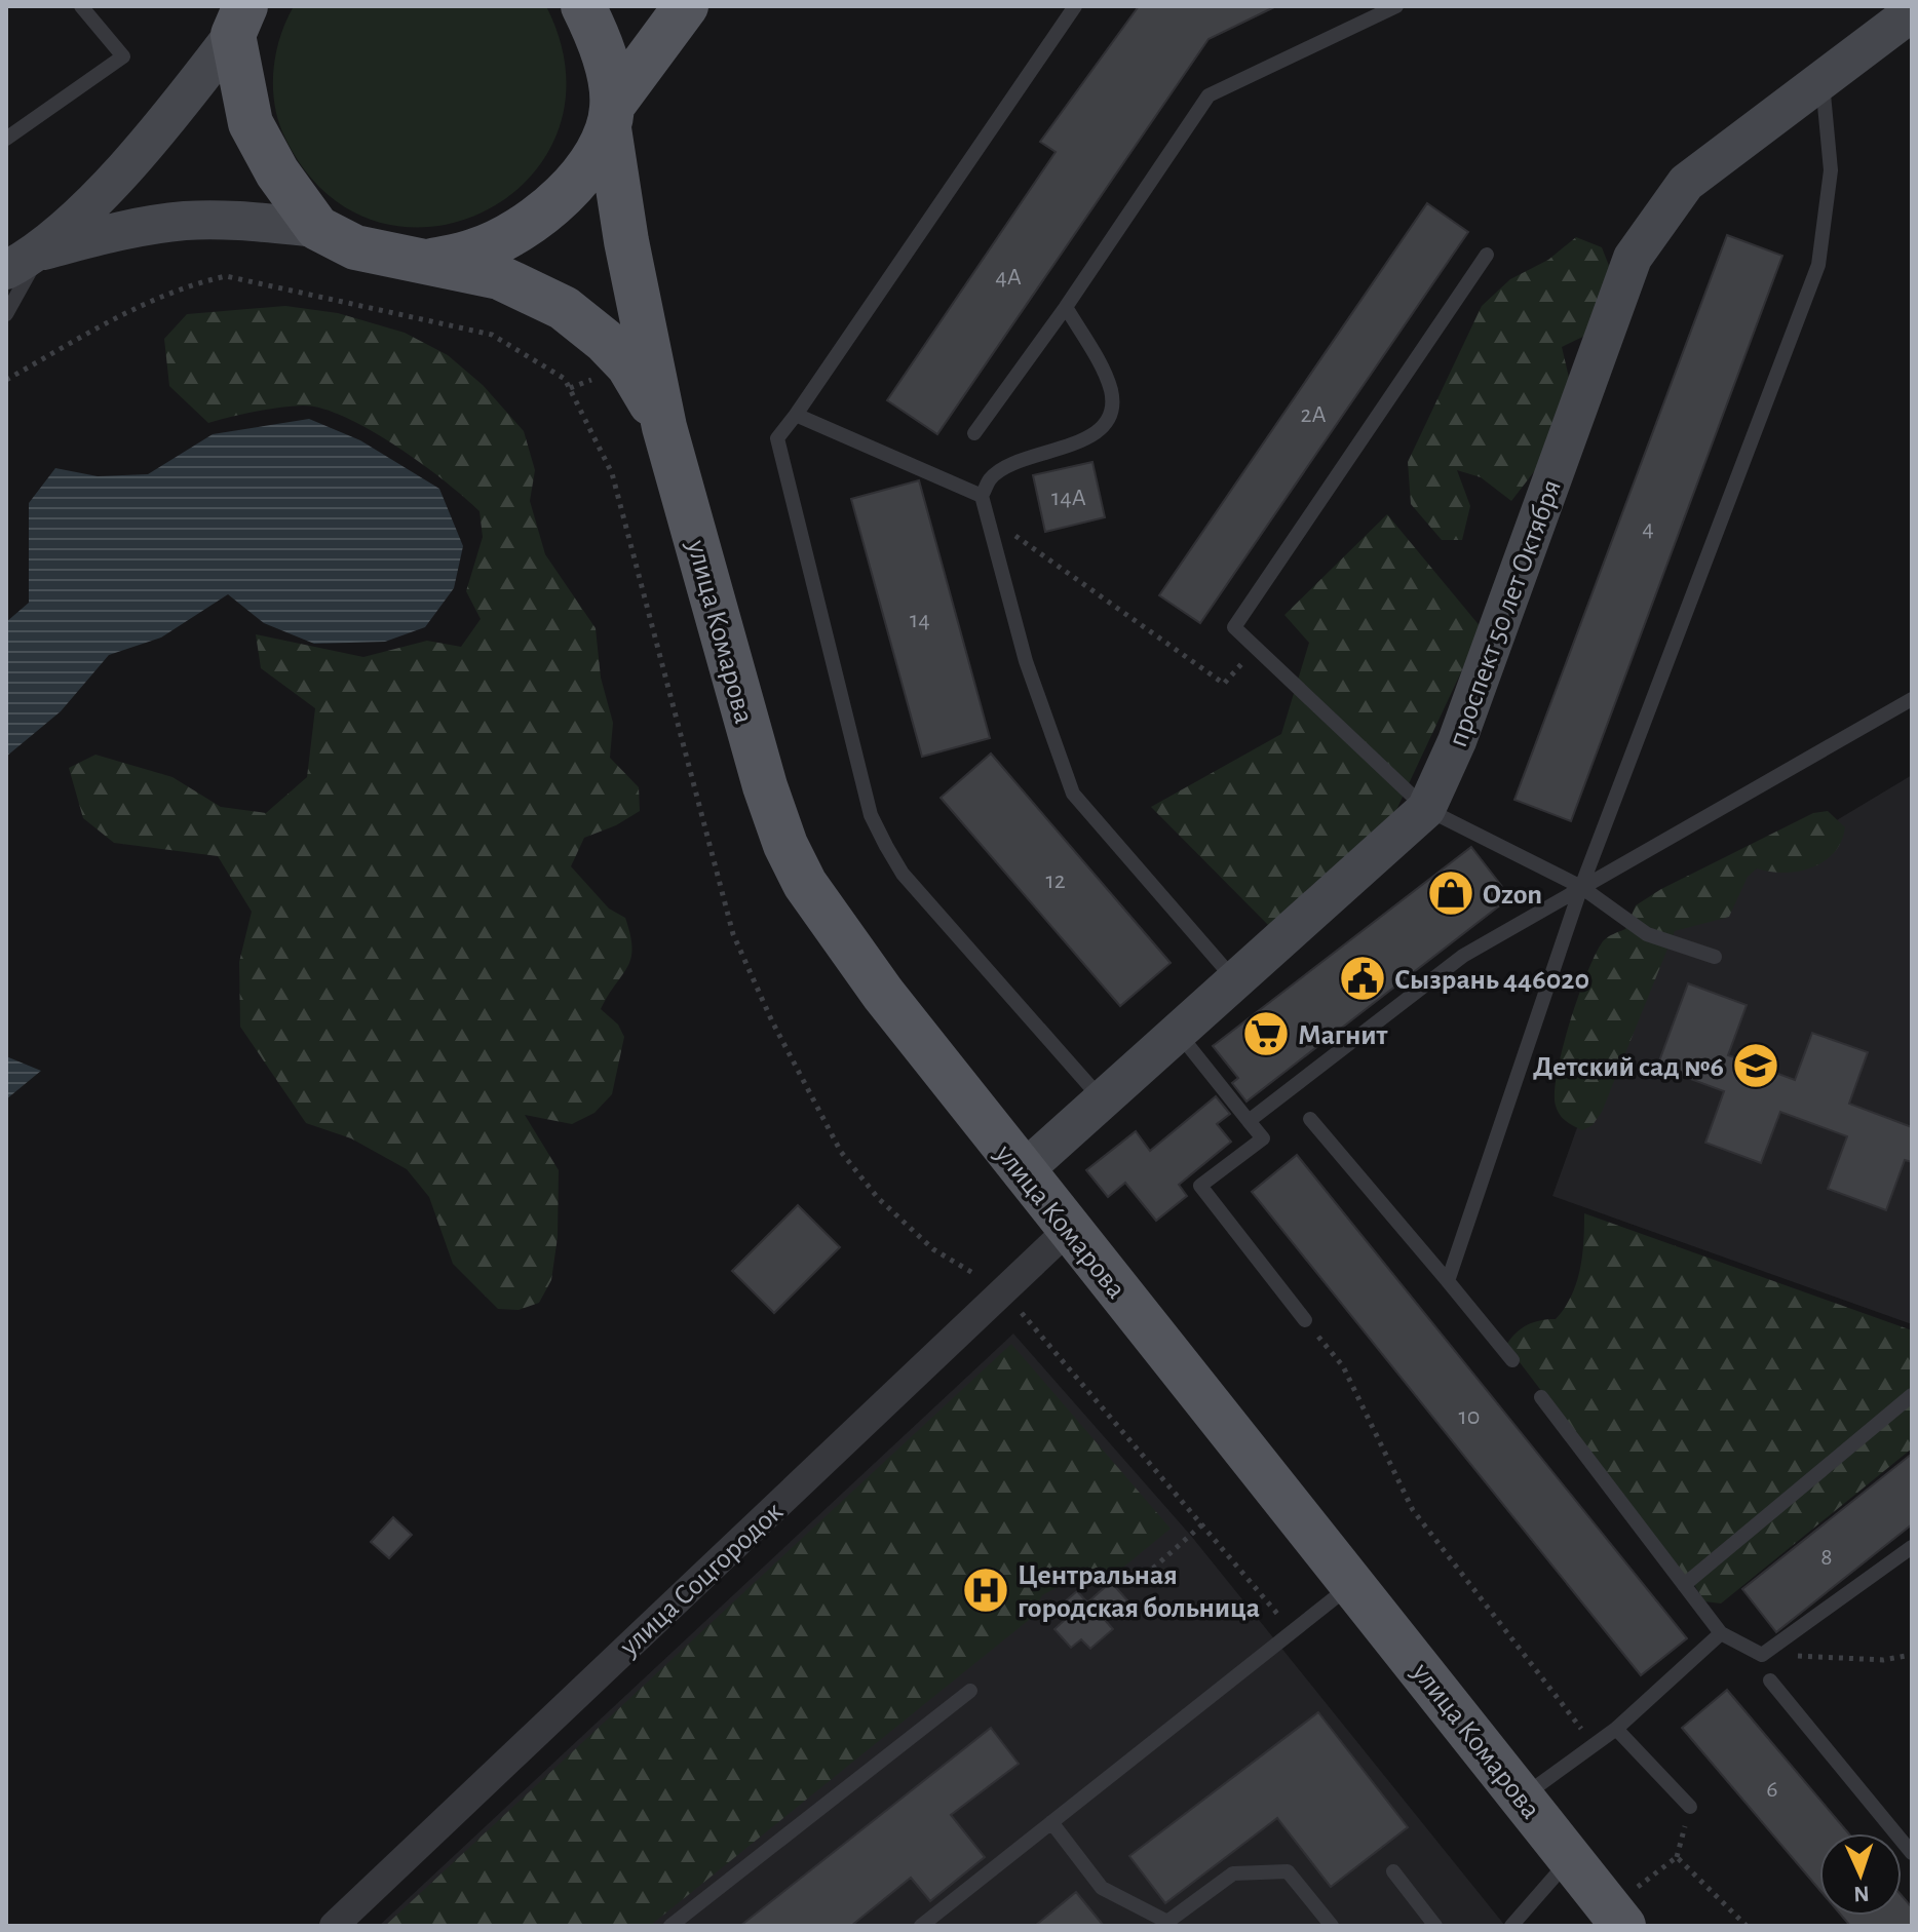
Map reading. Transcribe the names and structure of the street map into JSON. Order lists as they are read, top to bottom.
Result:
{
  "streets": {
    "main road": ["улица Комарова"],
    "street": ["проспект 50 лет Октября", "улица Соцгородок"]
  },
  "crossings": [
    ["проспект 50 лет Октября", "улица Комарова"],
    ["улица Комарова", "улица Соцгородок"]
  ],
  "places": {
    "shop": ["Ozon"],
    "public building": ["Сызрань 446020"],
    "supermarket": ["Магнит"],
    "school or university": ["Детский сад №6"],
    "hospital": ["Центральная городская больница"]
  },
  "house_numbers": [
    "4А",
    "2А",
    "14А",
    "4",
    "14",
    "12",
    "10",
    "8",
    "6"
  ],
  "north": "bottom"
}
